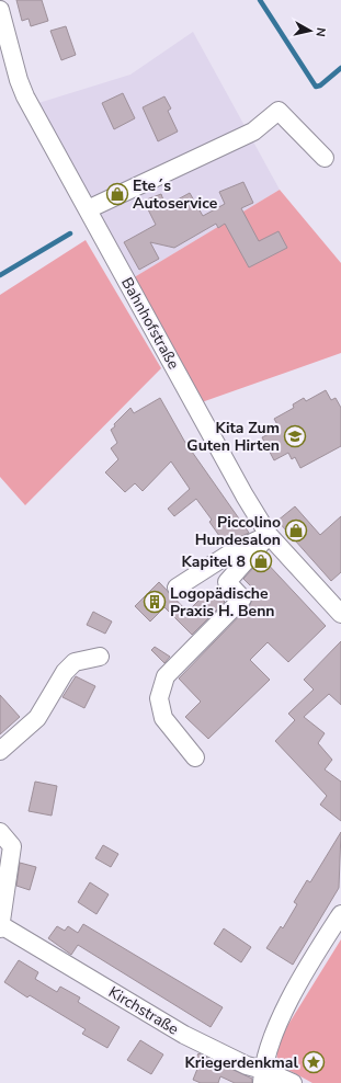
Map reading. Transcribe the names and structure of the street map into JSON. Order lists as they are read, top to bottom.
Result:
{
  "streets": {
    "street": ["Bahnhofstraße", "Kirchstraße"]
  },
  "places": {
    "shop": ["Ete´s Autoservice", "Piccolino Hundesalon", "Kapitel 8"],
    "school or university": ["Kita Zum Guten Hirten"],
    "building": ["Logopädische Praxis H. Benn"],
    "place": ["Kriegerdenkmal"]
  },
  "north": "right"
}
